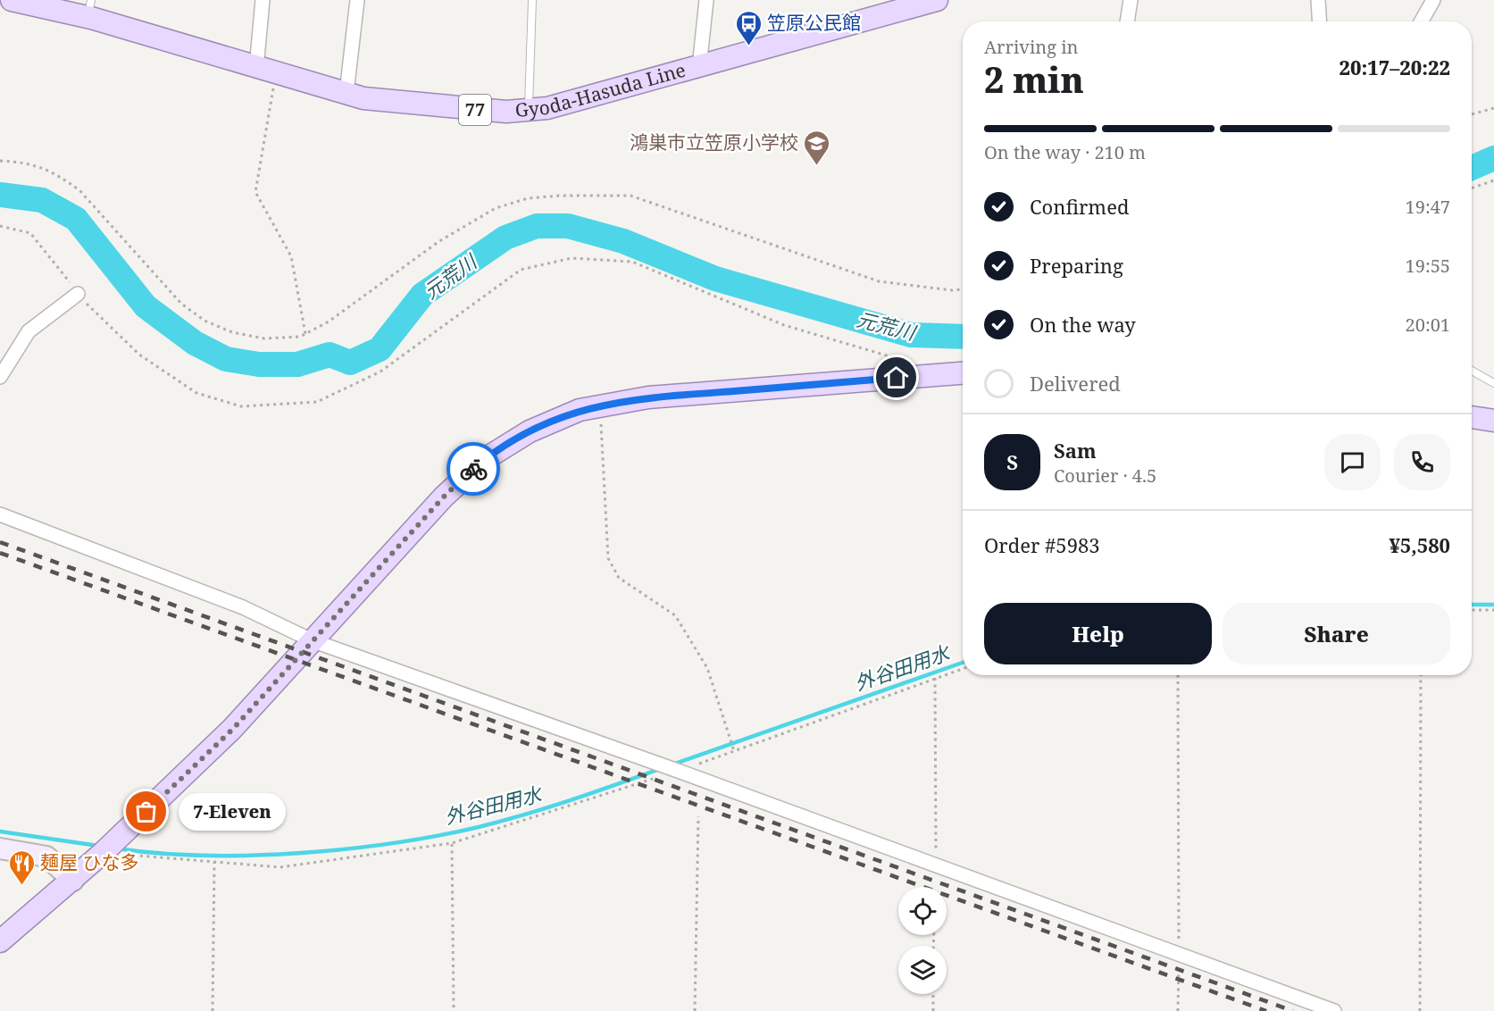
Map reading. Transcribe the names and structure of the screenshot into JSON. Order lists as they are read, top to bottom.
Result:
{
  "streets": {
    "main road": ["Gyoda-Hasuda Line", "77"]
  },
  "water": ["元荒川", "外谷田用水"],
  "places": {
    "bus stop": ["笠原公民館"],
    "school or university": ["鴻巣市立笠原小学校"],
    "other": ["7-Eleven"],
    "restaurant": ["麺屋 ひな多"]
  },
  "page": {
    "heading": ["2 min", "Arriving in", "20:17–20:22"],
    "panel": [
      "Sam",
      "Courier · 4.5",
      "Order #5983",
      "¥5,580"
    ],
    "bar": "On the way · 210 m",
    "list": [
      ["Confirmed", "19:47"],
      ["Preparing", "19:55"],
      ["On the way", "20:01"],
      "Delivered"
    ],
    "round": "S",
    "buttons": ["Help", "Share"],
    "bubble": "7-Eleven"
  }
}
